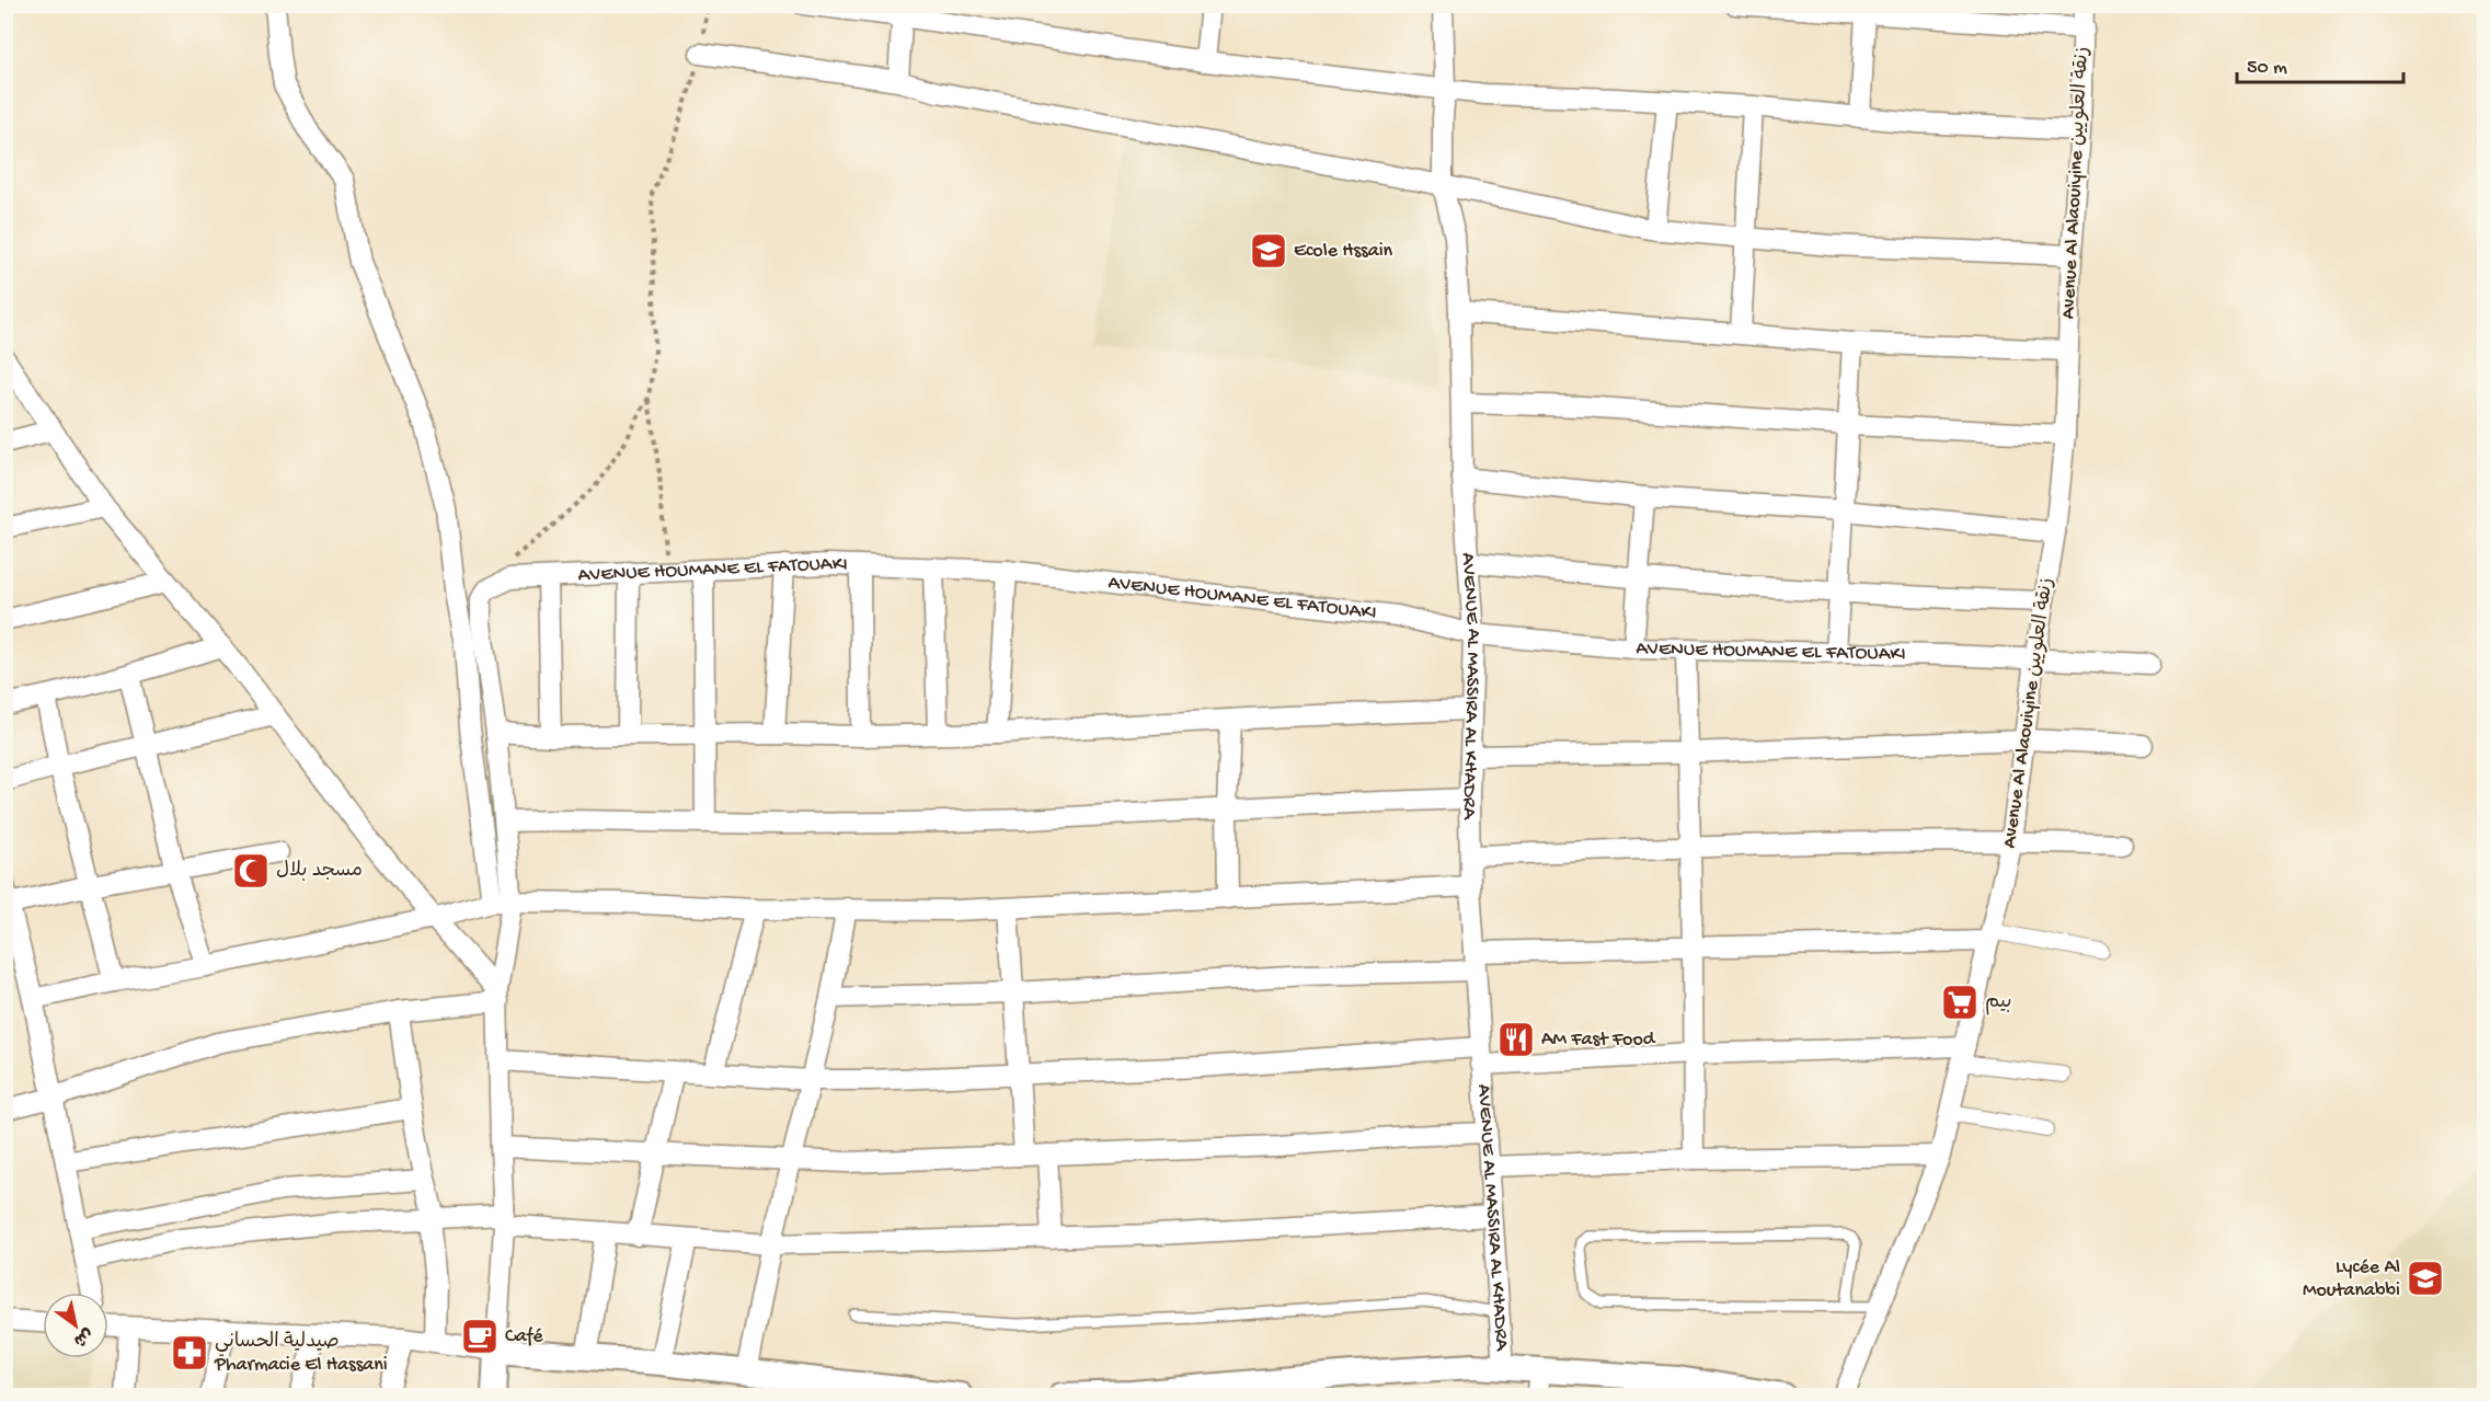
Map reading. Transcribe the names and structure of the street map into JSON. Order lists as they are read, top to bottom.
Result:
{
  "streets": {
    "street": ["Avenue Al Alaouiyine زنقة العلويين", "AVENUE HOUMANE EL FATOUAKI", "AVENUE AL MASSIRA AL KHADRA"]
  },
  "crossings": [
    ["Avenue Al Alaouiyine زنقة العلويين", "AVENUE HOUMANE EL FATOUAKI"],
    ["AVENUE HOUMANE EL FATOUAKI", "AVENUE AL MASSIRA AL KHADRA"]
  ],
  "places": {
    "school or university": ["Ecole Hssain", "Lycée Al Moutanabbi"],
    "mosque": ["مسجد بلال"],
    "supermarket": ["بيم"],
    "restaurant": ["AM Fast Food"],
    "cafe": ["Café"],
    "pharmacy": ["صيدلية الحساني Pharmacie El Hassani"]
  },
  "scale_bar": "50 m",
  "north": "bottom right"
}
